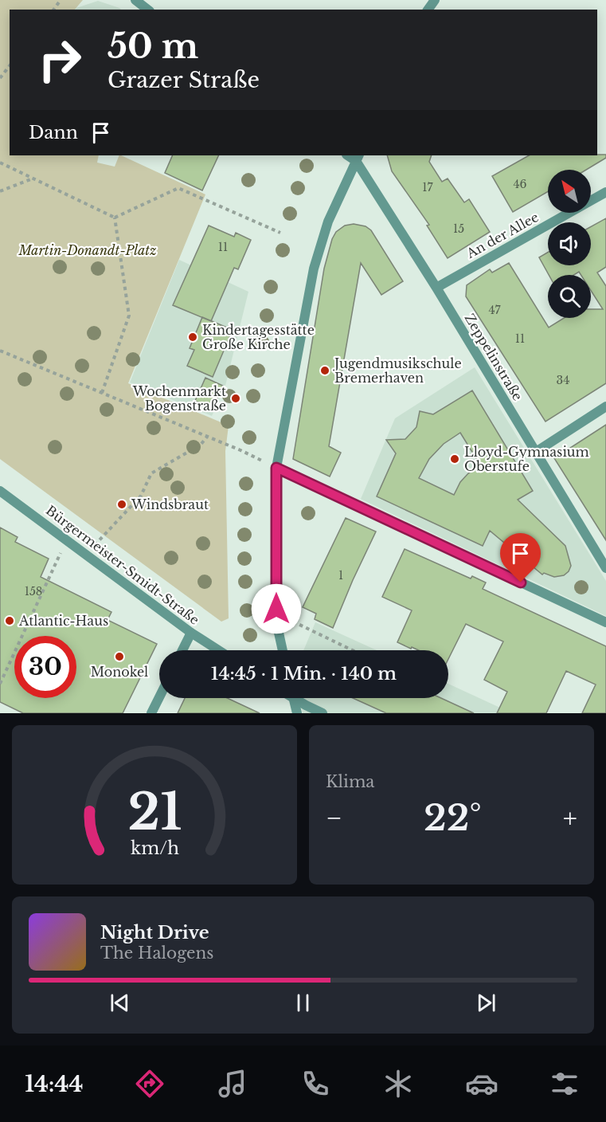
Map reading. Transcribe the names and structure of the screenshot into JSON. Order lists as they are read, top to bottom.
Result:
{
  "streets": {
    "street": ["An der Allee", "Zeppelinstraße", "Bürgermeister-Smidt-Straße"]
  },
  "crossings": [
    ["An der Allee", "Zeppelinstraße"]
  ],
  "parks": ["Martin-Donandt-Platz"],
  "places": [
    "Kindertagesstätte Große Kirche",
    "Jugendmusikschule Bremerhaven",
    "Wochenmarkt Bogenstraße",
    "Lloyd-Gymnasium Oberstufe",
    "Windsbraut",
    "Atlantic-Haus",
    "Monokel"
  ],
  "house_numbers": [
    "46",
    "17",
    "15",
    "11",
    "47",
    "11",
    "34",
    "1",
    "158"
  ],
  "north": "top left",
  "page": {
    "turn": ["50 m", "Grazer Straße"],
    "then": "Dann",
    "limit": "30",
    "trip": "14:45 · 1 Min. · 140 m",
    "tile": "Klima",
    "heat": ["−", "22°", "+"],
    "song": ["Night Drive", "The Halogens"],
    "tabs": "14:44",
    "gauge": ["21", "km/h"]
  }
}
